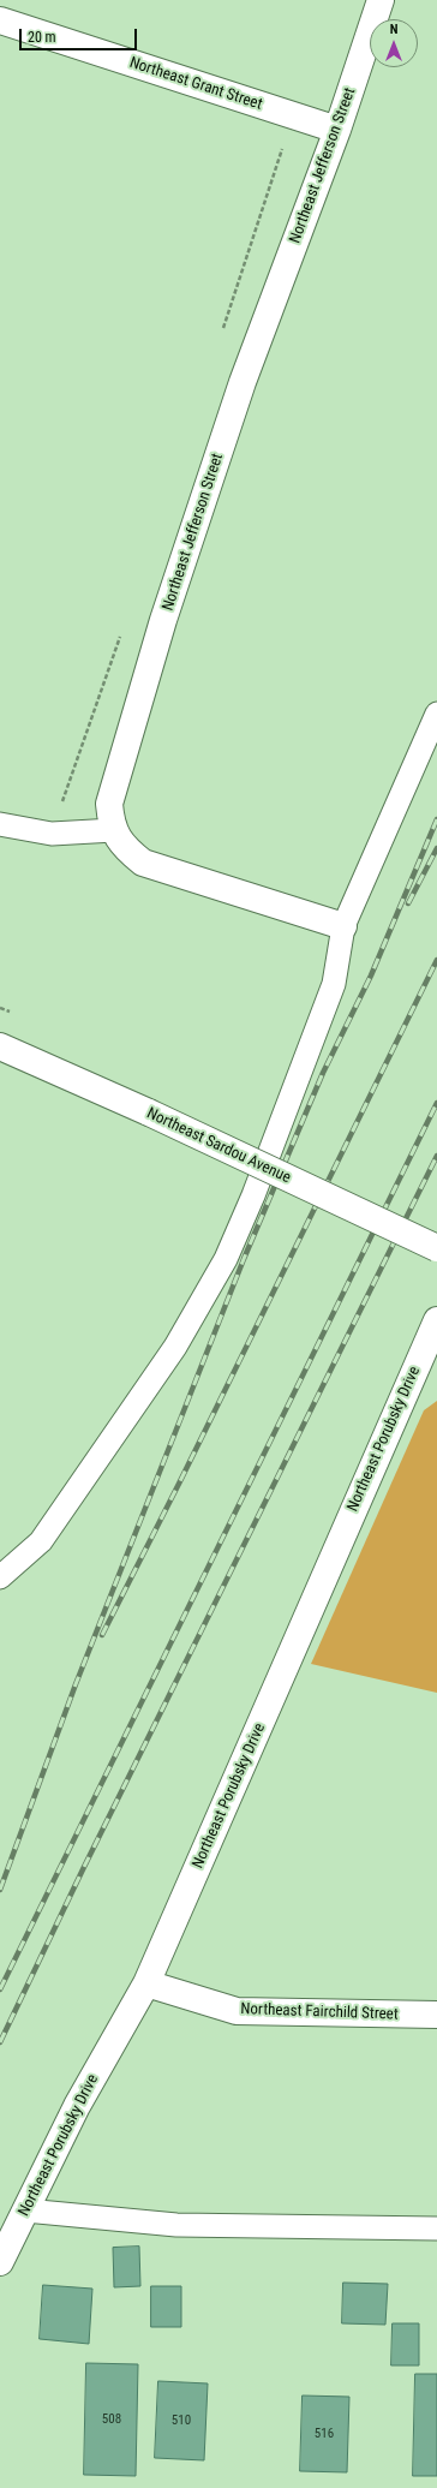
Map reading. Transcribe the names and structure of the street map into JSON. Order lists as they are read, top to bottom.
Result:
{
  "streets": {
    "street": [
      "Northeast Grant Street",
      "Northeast Jefferson Street",
      "Northeast Sardou Avenue",
      "Northeast Porubsky Drive",
      "Northeast Fairchild Street"
    ]
  },
  "crossings": [
    ["Northeast Grant Street", "Northeast Jefferson Street"],
    ["Northeast Porubsky Drive", "Northeast Fairchild Street"]
  ],
  "house_numbers": ["508", "510", "516"],
  "scale_bar": "20 m",
  "north": "top"
}
